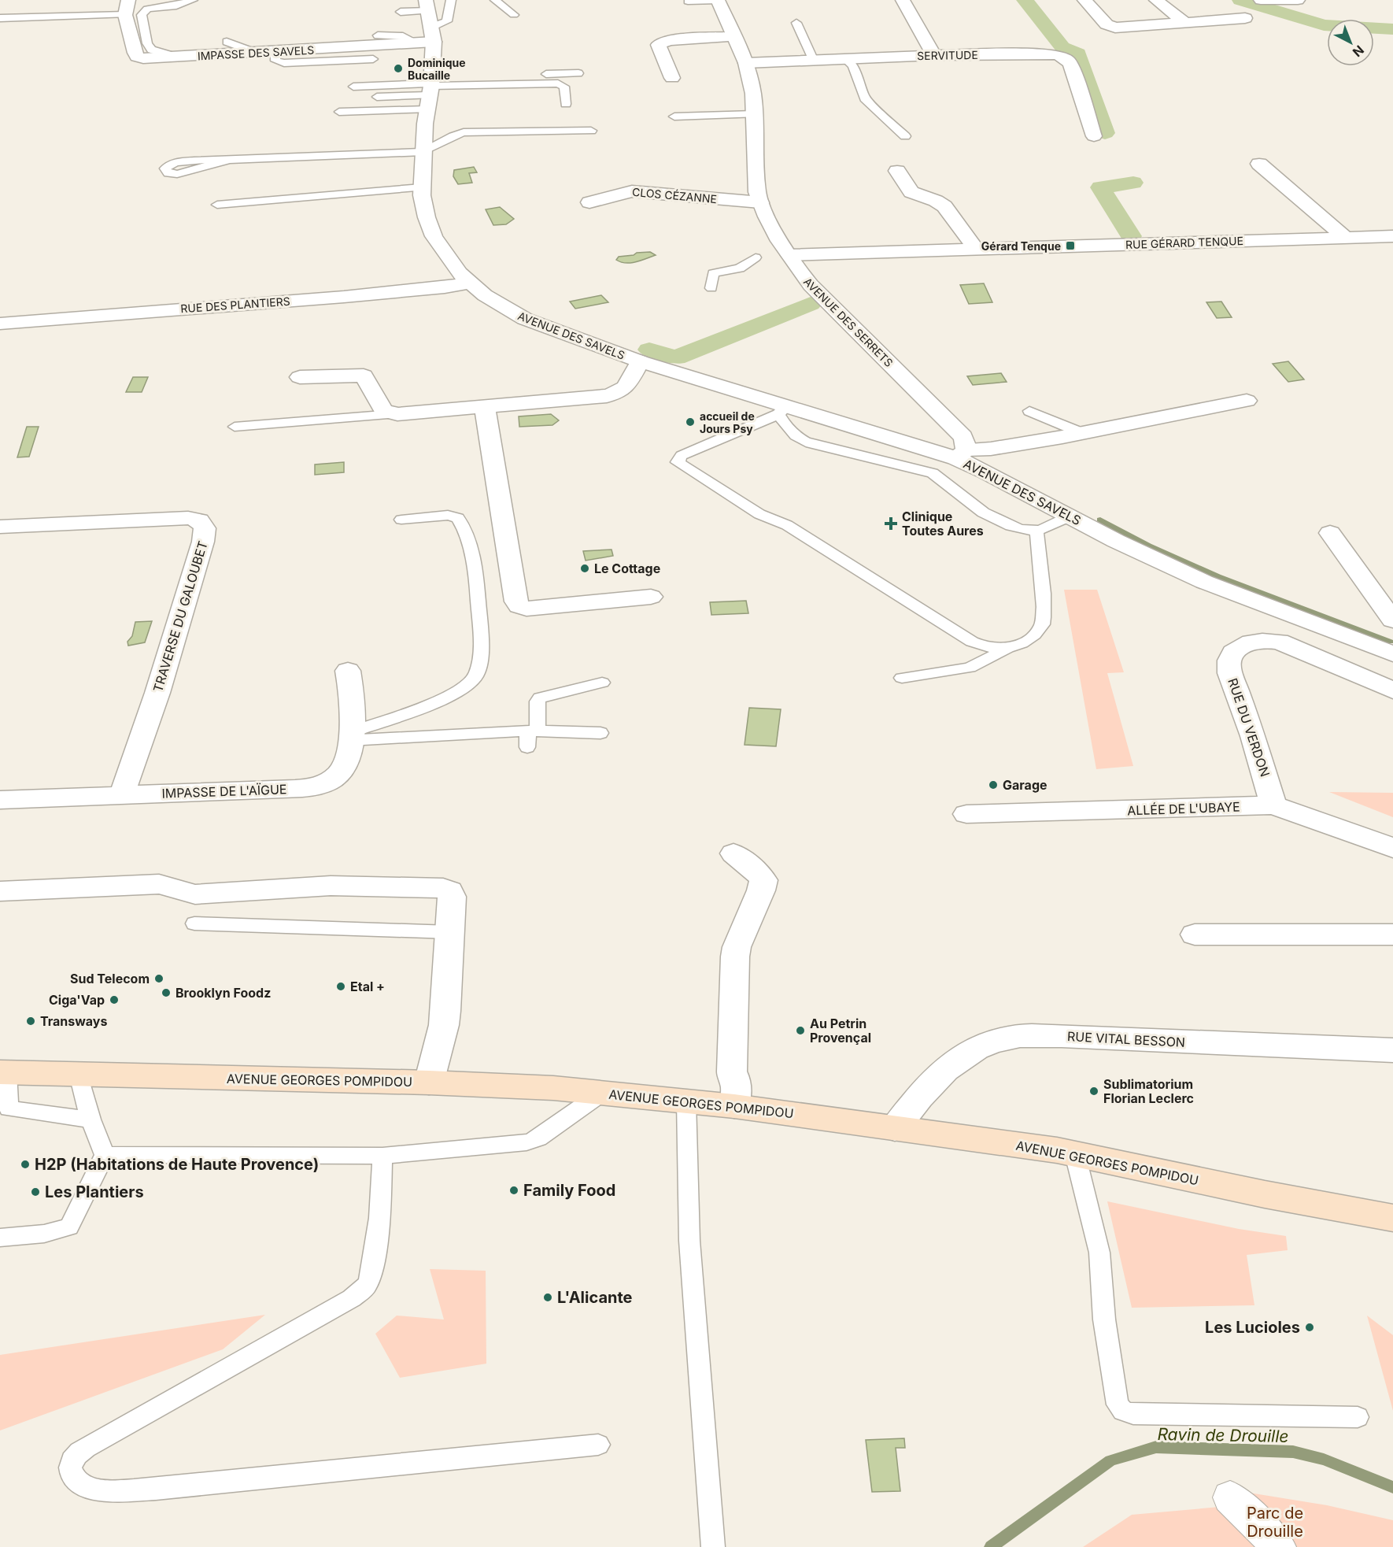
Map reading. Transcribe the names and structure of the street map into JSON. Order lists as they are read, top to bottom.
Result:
{
  "streets": {
    "main road": ["AVENUE GEORGES POMPIDOU"],
    "street": [
      "IMPASSE DES SAVELS",
      "SERVITUDE",
      "CLOS CÉZANNE",
      "RUE GÉRARD TENQUE",
      "RUE DES PLANTIERS",
      "AVENUE DES SERRETS",
      "AVENUE DES SAVELS",
      "TRAVERSE DU GALOUBET",
      "RUE DU VERDON",
      "IMPASSE DE L'AÏGUE",
      "ALLÉE DE L'UBAYE",
      "RUE VITAL BESSON"
    ]
  },
  "crossings": [
    ["IMPASSE DES SAVELS", "AVENUE DES SAVELS"],
    ["SERVITUDE", "AVENUE DES SERRETS"],
    ["CLOS CÉZANNE", "AVENUE DES SERRETS"],
    ["RUE GÉRARD TENQUE", "AVENUE DES SERRETS"],
    ["RUE DES PLANTIERS", "AVENUE DES SAVELS"],
    ["AVENUE DES SERRETS", "AVENUE DES SAVELS"],
    ["TRAVERSE DU GALOUBET", "IMPASSE DE L'AÏGUE"],
    ["RUE DU VERDON", "ALLÉE DE L'UBAYE"],
    ["RUE VITAL BESSON", "AVENUE GEORGES POMPIDOU"]
  ],
  "water": ["Ravin de Drouille"],
  "parks": ["Parc de Drouille"],
  "places": {
    "other": [
      "Dominique Bucaille",
      "accueil de Jours Psy",
      "Le Cottage",
      "Garage",
      "Sud Telecom",
      "Etal +",
      "Brooklyn Foodz",
      "Ciga'Vap",
      "Transways",
      "Au Petrin Provençal",
      "Sublimatorium Florian Leclerc",
      "H2P (Habitations de Haute Provence)",
      "Family Food",
      "Les Plantiers",
      "L'Alicante",
      "Les Lucioles"
    ],
    "transit": ["Gérard Tenque"],
    "health": ["Clinique Toutes Aures"]
  },
  "north": "bottom right"
}
